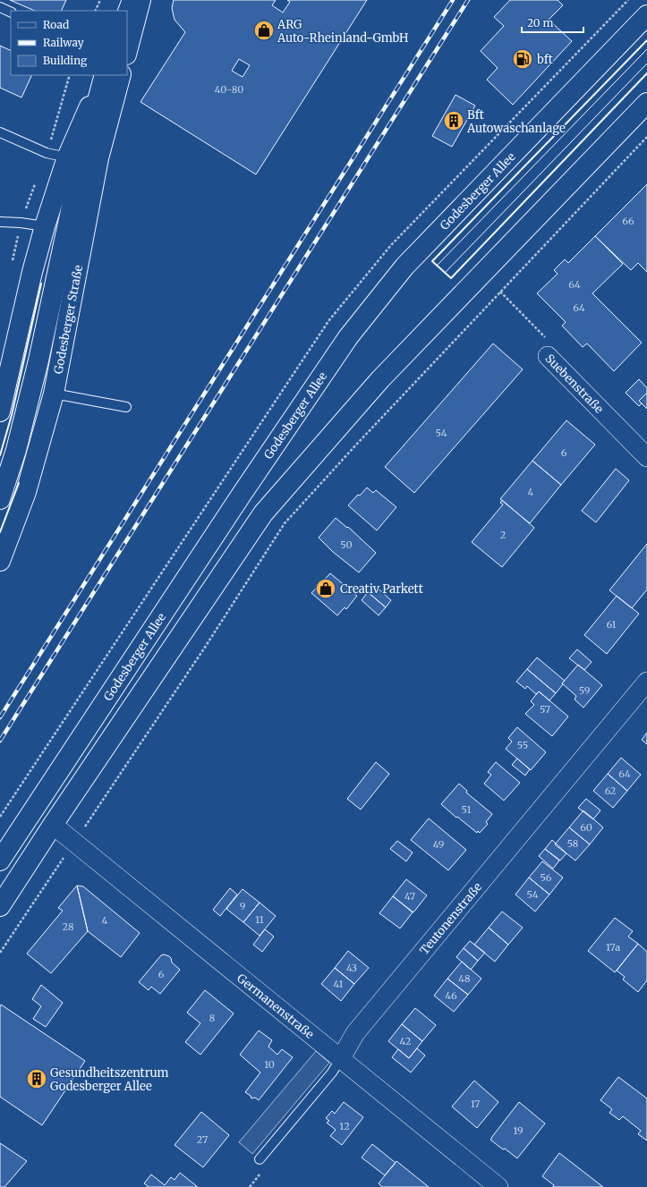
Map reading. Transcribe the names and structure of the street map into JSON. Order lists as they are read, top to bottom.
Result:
{
  "streets": {
    "main road": ["Godesberger Allee", "Godesberger Straße"],
    "street": ["Suebenstraße", "Teutonenstraße", "Germanenstraße"]
  },
  "crossings": [
    ["Teutonenstraße", "Germanenstraße"]
  ],
  "places": {
    "shop": ["ARG Auto-Rheinland-GmbH", "Creativ Parkett"],
    "fuel station": ["bft"],
    "building": ["Bft Autowaschanlage", "Gesundheitszentrum Godesberger Allee"]
  },
  "house_numbers": [
    "40-80",
    "66",
    "64",
    "64",
    "54",
    "6",
    "4",
    "2",
    "50",
    "61",
    "59",
    "57",
    "55",
    "64",
    "62",
    "51",
    "60",
    "58",
    "49",
    "56",
    "54",
    "47",
    "9",
    "11",
    "4",
    "28",
    "17a",
    "43",
    "6",
    "48",
    "41",
    "46",
    "8",
    "42",
    "10",
    "17",
    "12",
    "19",
    "27"
  ],
  "legend": ["Road", "Railway", "Building"],
  "scale_bar": "20 m"
}
